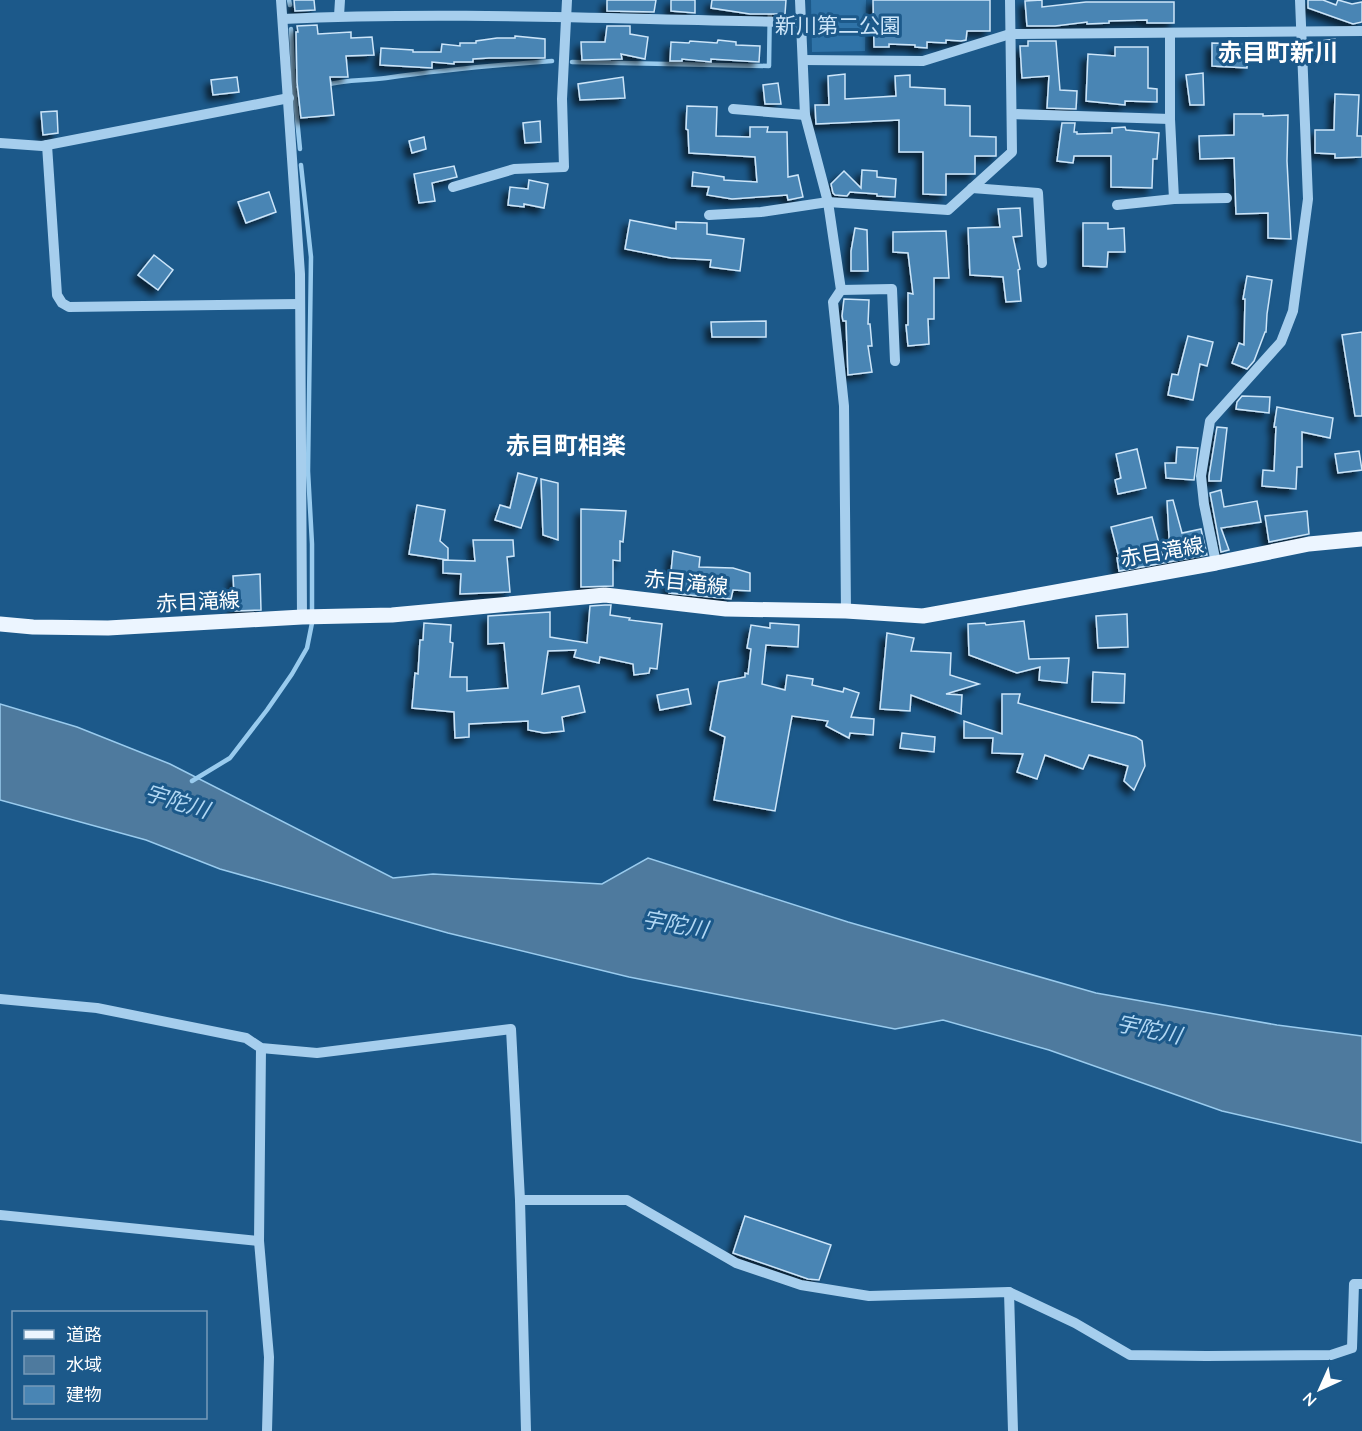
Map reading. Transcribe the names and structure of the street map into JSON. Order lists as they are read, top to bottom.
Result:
{
  "streets": {
    "main road": ["赤目滝線"]
  },
  "districts": ["赤目町新川", "赤目町相楽"],
  "water": ["宇陀川"],
  "parks": ["新川第二公園"],
  "legend": ["道路", "水域", "建物"],
  "north": "bottom left"
}
